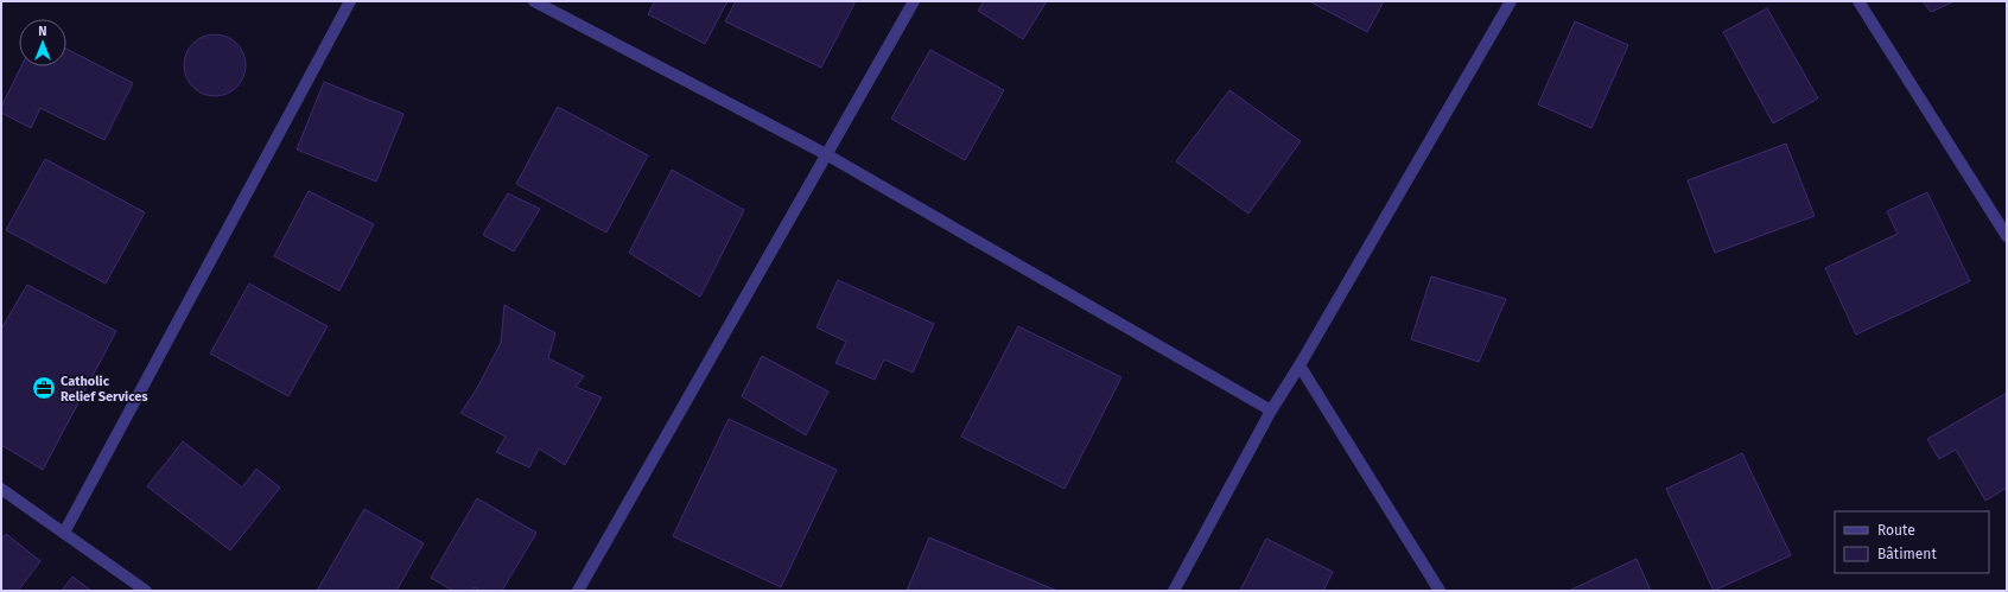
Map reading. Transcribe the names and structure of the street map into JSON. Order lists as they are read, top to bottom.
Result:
{
  "places": {
    "office": ["Catholic Relief Services"]
  },
  "legend": ["Route", "Bâtiment"],
  "north": "top"
}
